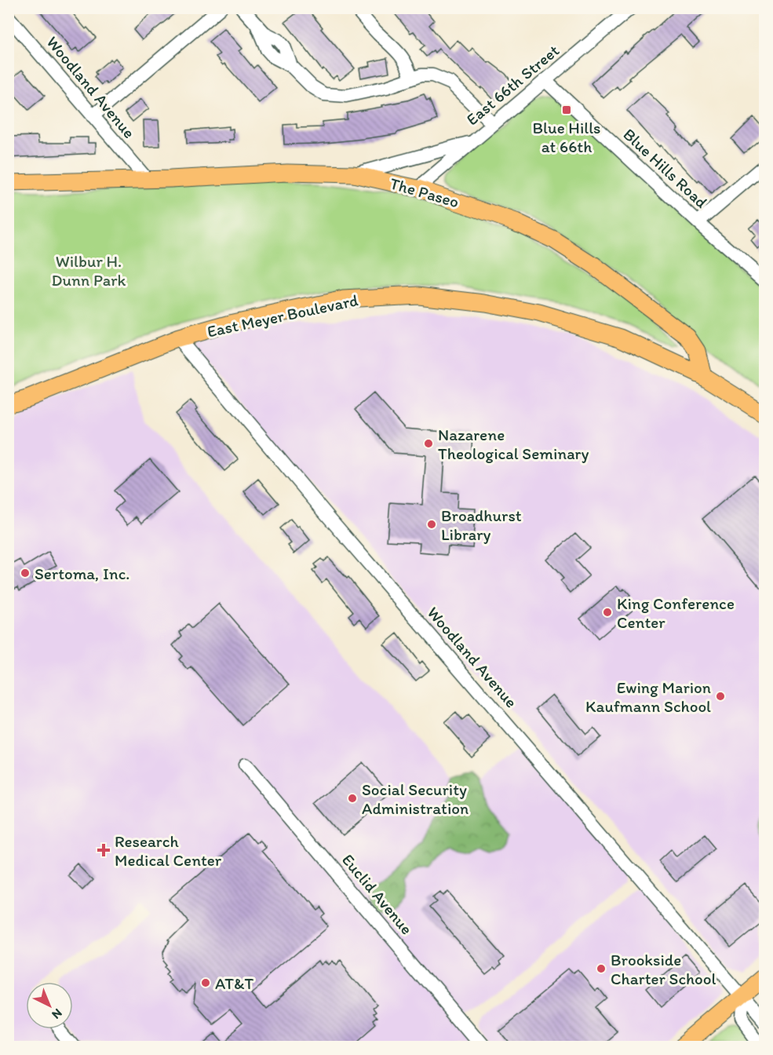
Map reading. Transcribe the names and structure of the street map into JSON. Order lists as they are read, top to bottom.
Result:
{
  "streets": {
    "main road": ["The Paseo", "East Meyer Boulevard"],
    "street": [
      "East 66th Street",
      "Woodland Avenue",
      "Blue Hills Road",
      "Euclid Avenue"
    ]
  },
  "crossings": [
    ["East 66th Street", "Blue Hills Road"],
    ["East 66th Street", "The Paseo"],
    ["Woodland Avenue", "The Paseo"],
    ["Woodland Avenue", "East Meyer Boulevard"],
    ["The Paseo", "East Meyer Boulevard"]
  ],
  "parks": ["Wilbur H. Dunn Park"],
  "places": {
    "transit": ["Blue Hills at 66th"],
    "other": [
      "Nazarene Theological Seminary",
      "Broadhurst Library",
      "Sertoma, Inc.",
      "King Conference Center",
      "Ewing Marion Kaufmann School",
      "Social Security Administration",
      "Brookside Charter School",
      "AT&T"
    ],
    "health": ["Research Medical Center"]
  },
  "north": "bottom right"
}
